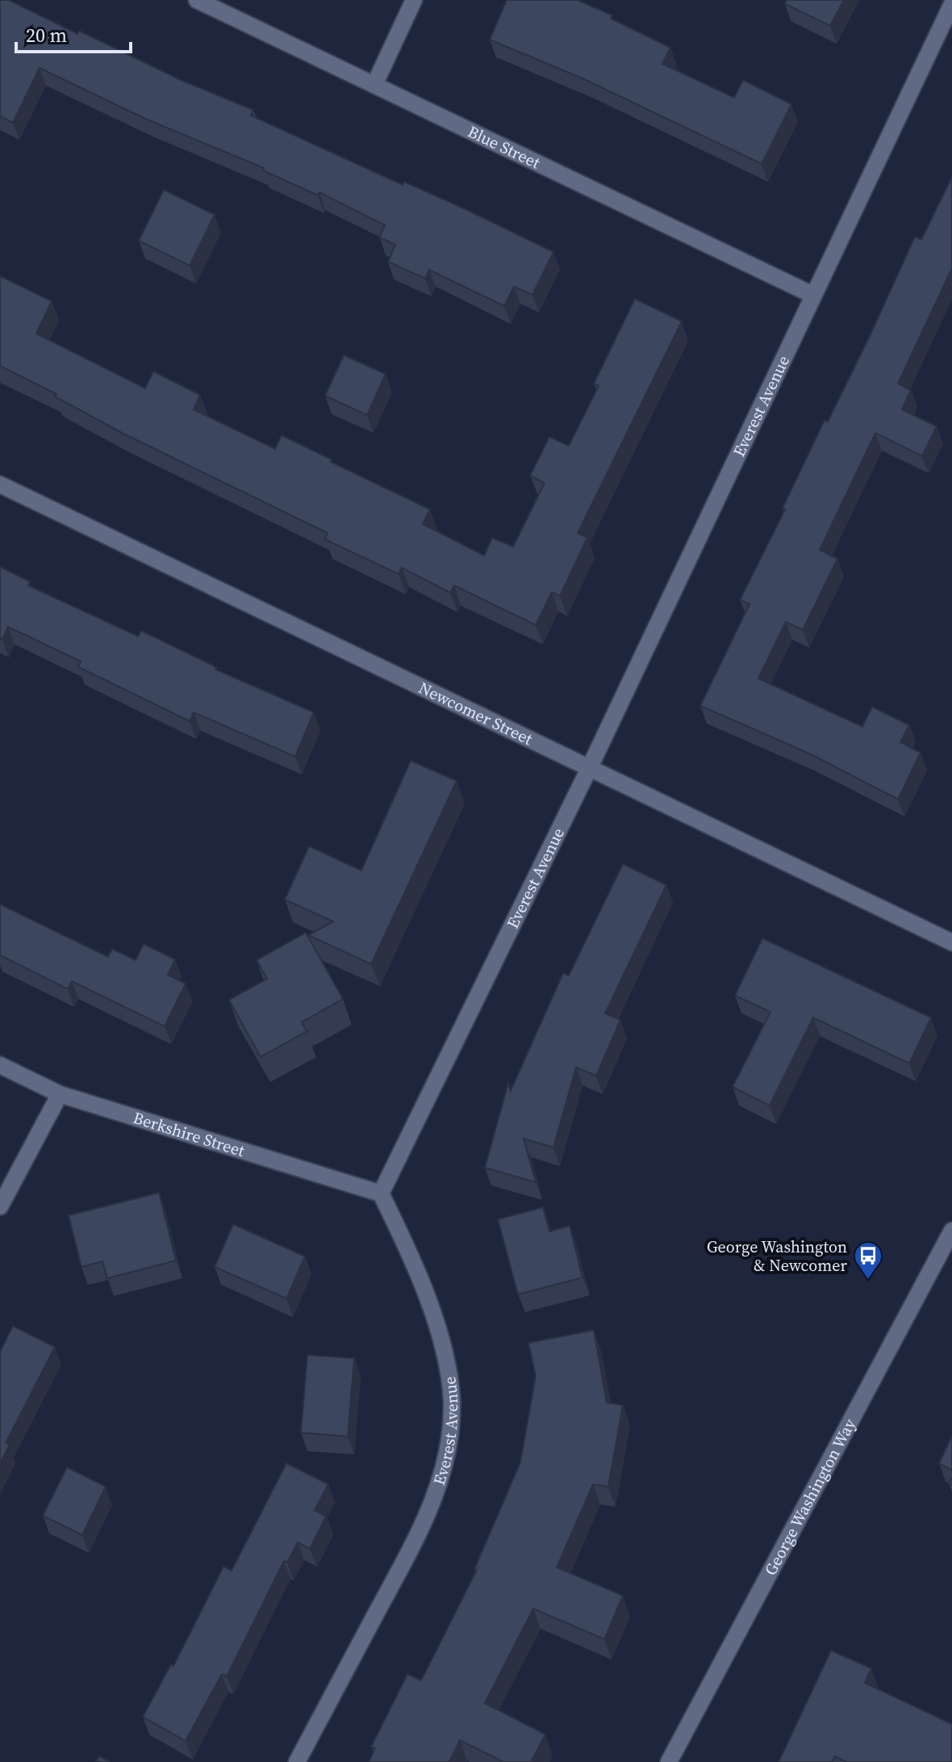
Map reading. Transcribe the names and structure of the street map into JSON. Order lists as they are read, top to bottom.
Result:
{
  "streets": {
    "street": [
      "Blue Street",
      "Everest Avenue",
      "Newcomer Street",
      "Berkshire Street",
      "George Washington Way"
    ]
  },
  "crossings": [
    ["Blue Street", "Everest Avenue"],
    ["Everest Avenue", "Newcomer Street"],
    ["Everest Avenue", "Berkshire Street"]
  ],
  "places": {
    "bus stop": ["George Washington & Newcomer"]
  },
  "scale_bar": "20 m"
}
